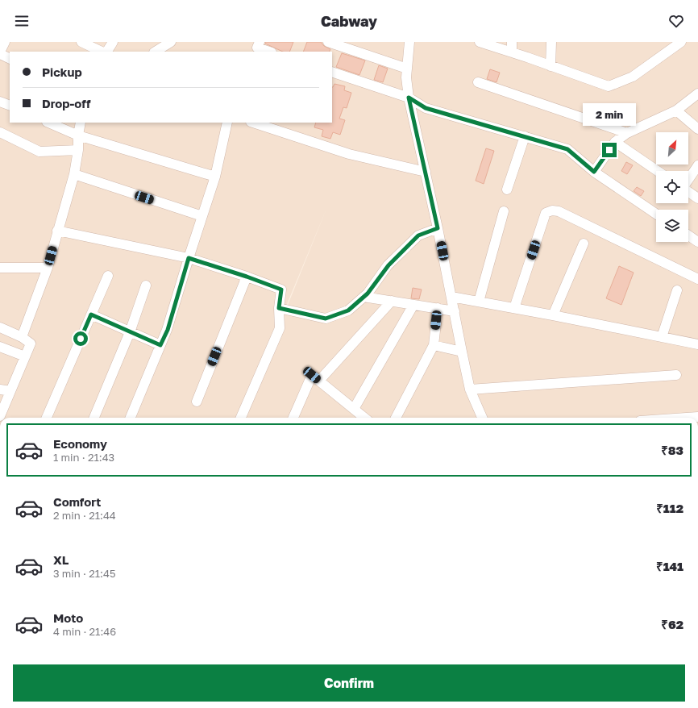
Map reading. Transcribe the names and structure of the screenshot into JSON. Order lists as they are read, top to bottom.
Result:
{
  "north": "top right",
  "page": {
    "header": "Cabway",
    "banner": ["Pickup", "Drop-off"],
    "bubble": "2 min",
    "list": [
      {
        "name": "Economy",
        "note": "1 min · 21:43",
        "value": "₹83"
      },
      {
        "name": "Comfort",
        "note": "2 min · 21:44",
        "value": "₹112"
      },
      {
        "name": "XL",
        "note": "3 min · 21:45",
        "value": "₹141"
      },
      {
        "name": "Moto",
        "note": "4 min · 21:46",
        "value": "₹62"
      }
    ],
    "buttons": "Confirm"
  }
}
